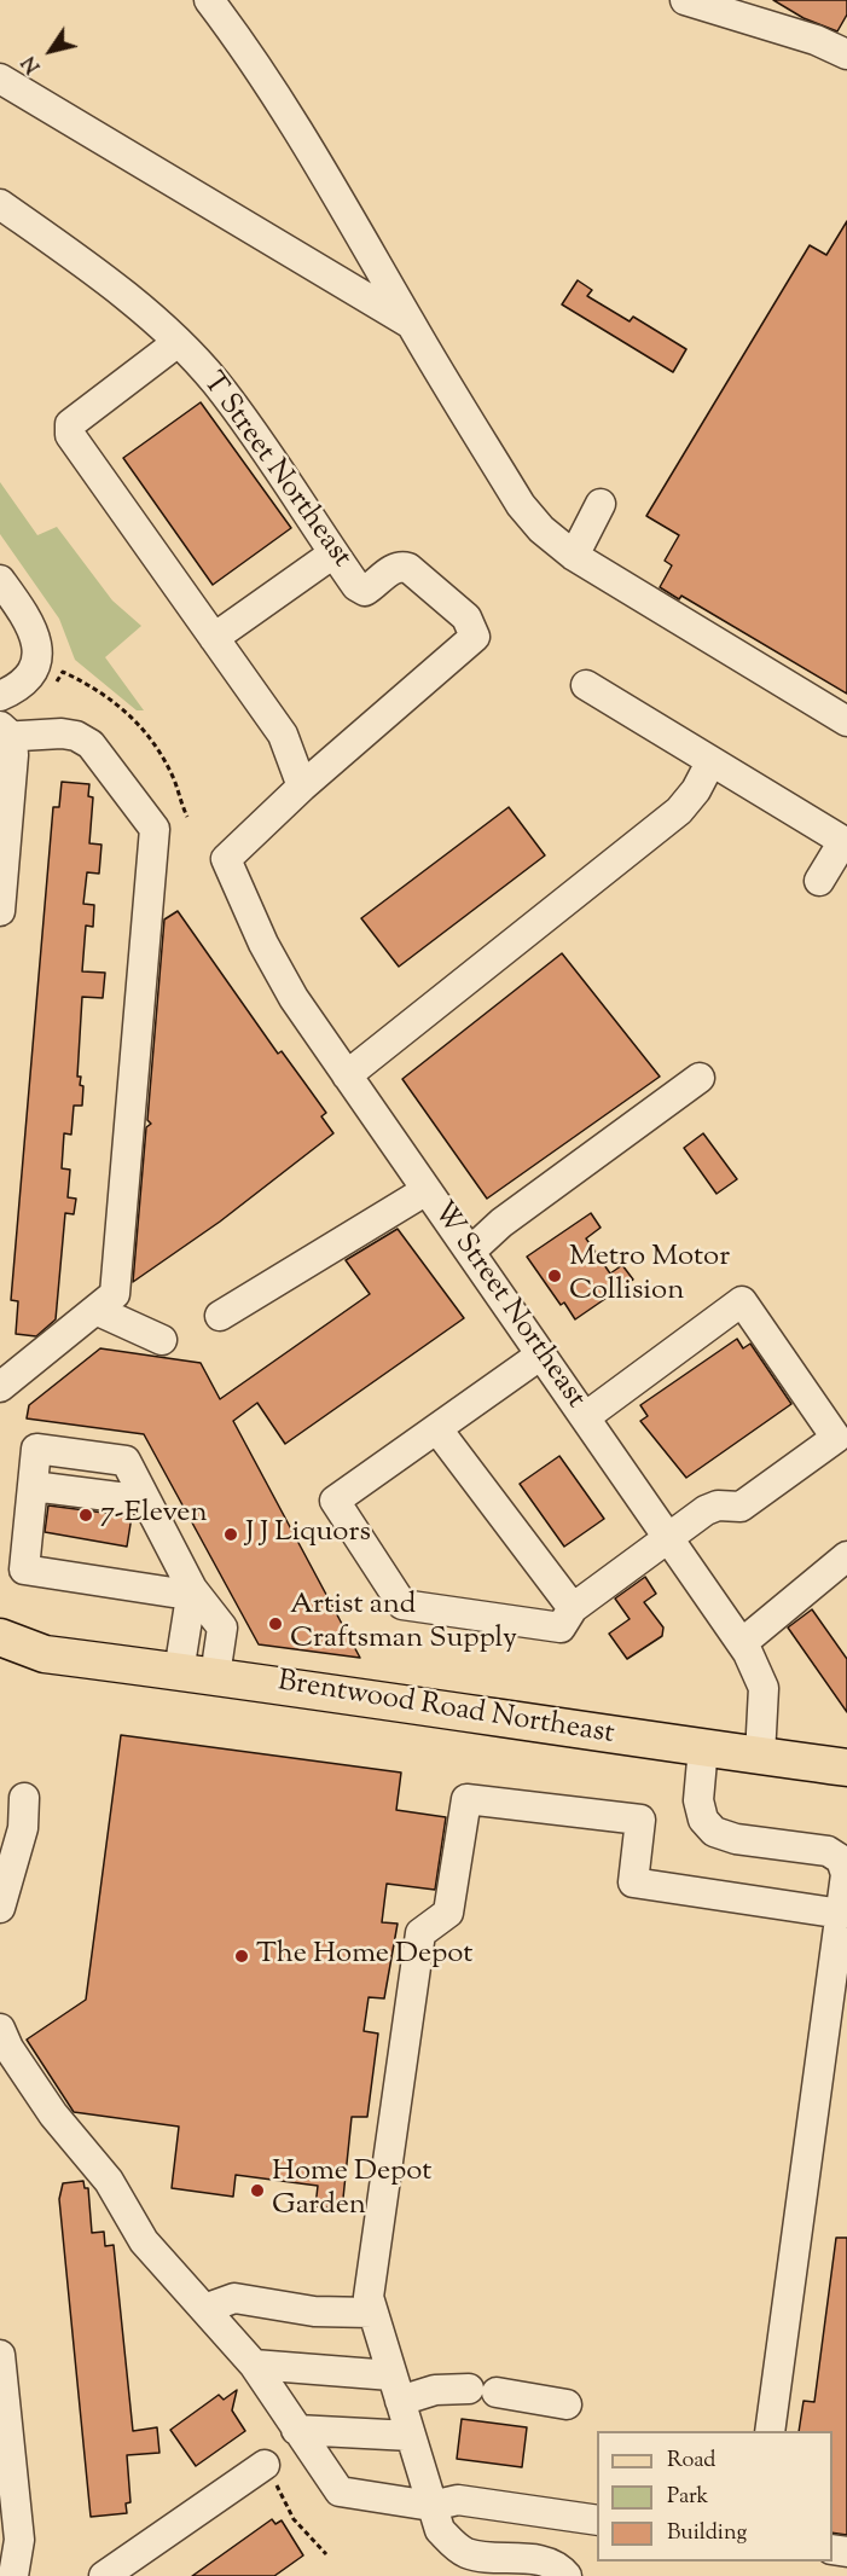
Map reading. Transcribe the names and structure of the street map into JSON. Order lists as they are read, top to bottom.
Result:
{
  "streets": {
    "main road": ["Brentwood Road Northeast"],
    "street": ["T Street Northeast", "W Street Northeast"]
  },
  "crossings": [
    ["T Street Northeast", "W Street Northeast"],
    ["W Street Northeast", "Brentwood Road Northeast"]
  ],
  "places": [
    "Metro Motor Collision",
    "7-Eleven",
    "J J Liquors",
    "Artist and Craftsman Supply",
    "The Home Depot",
    "Home Depot Garden"
  ],
  "legend": ["Road", "Park", "Building"],
  "north": "bottom left"
}
